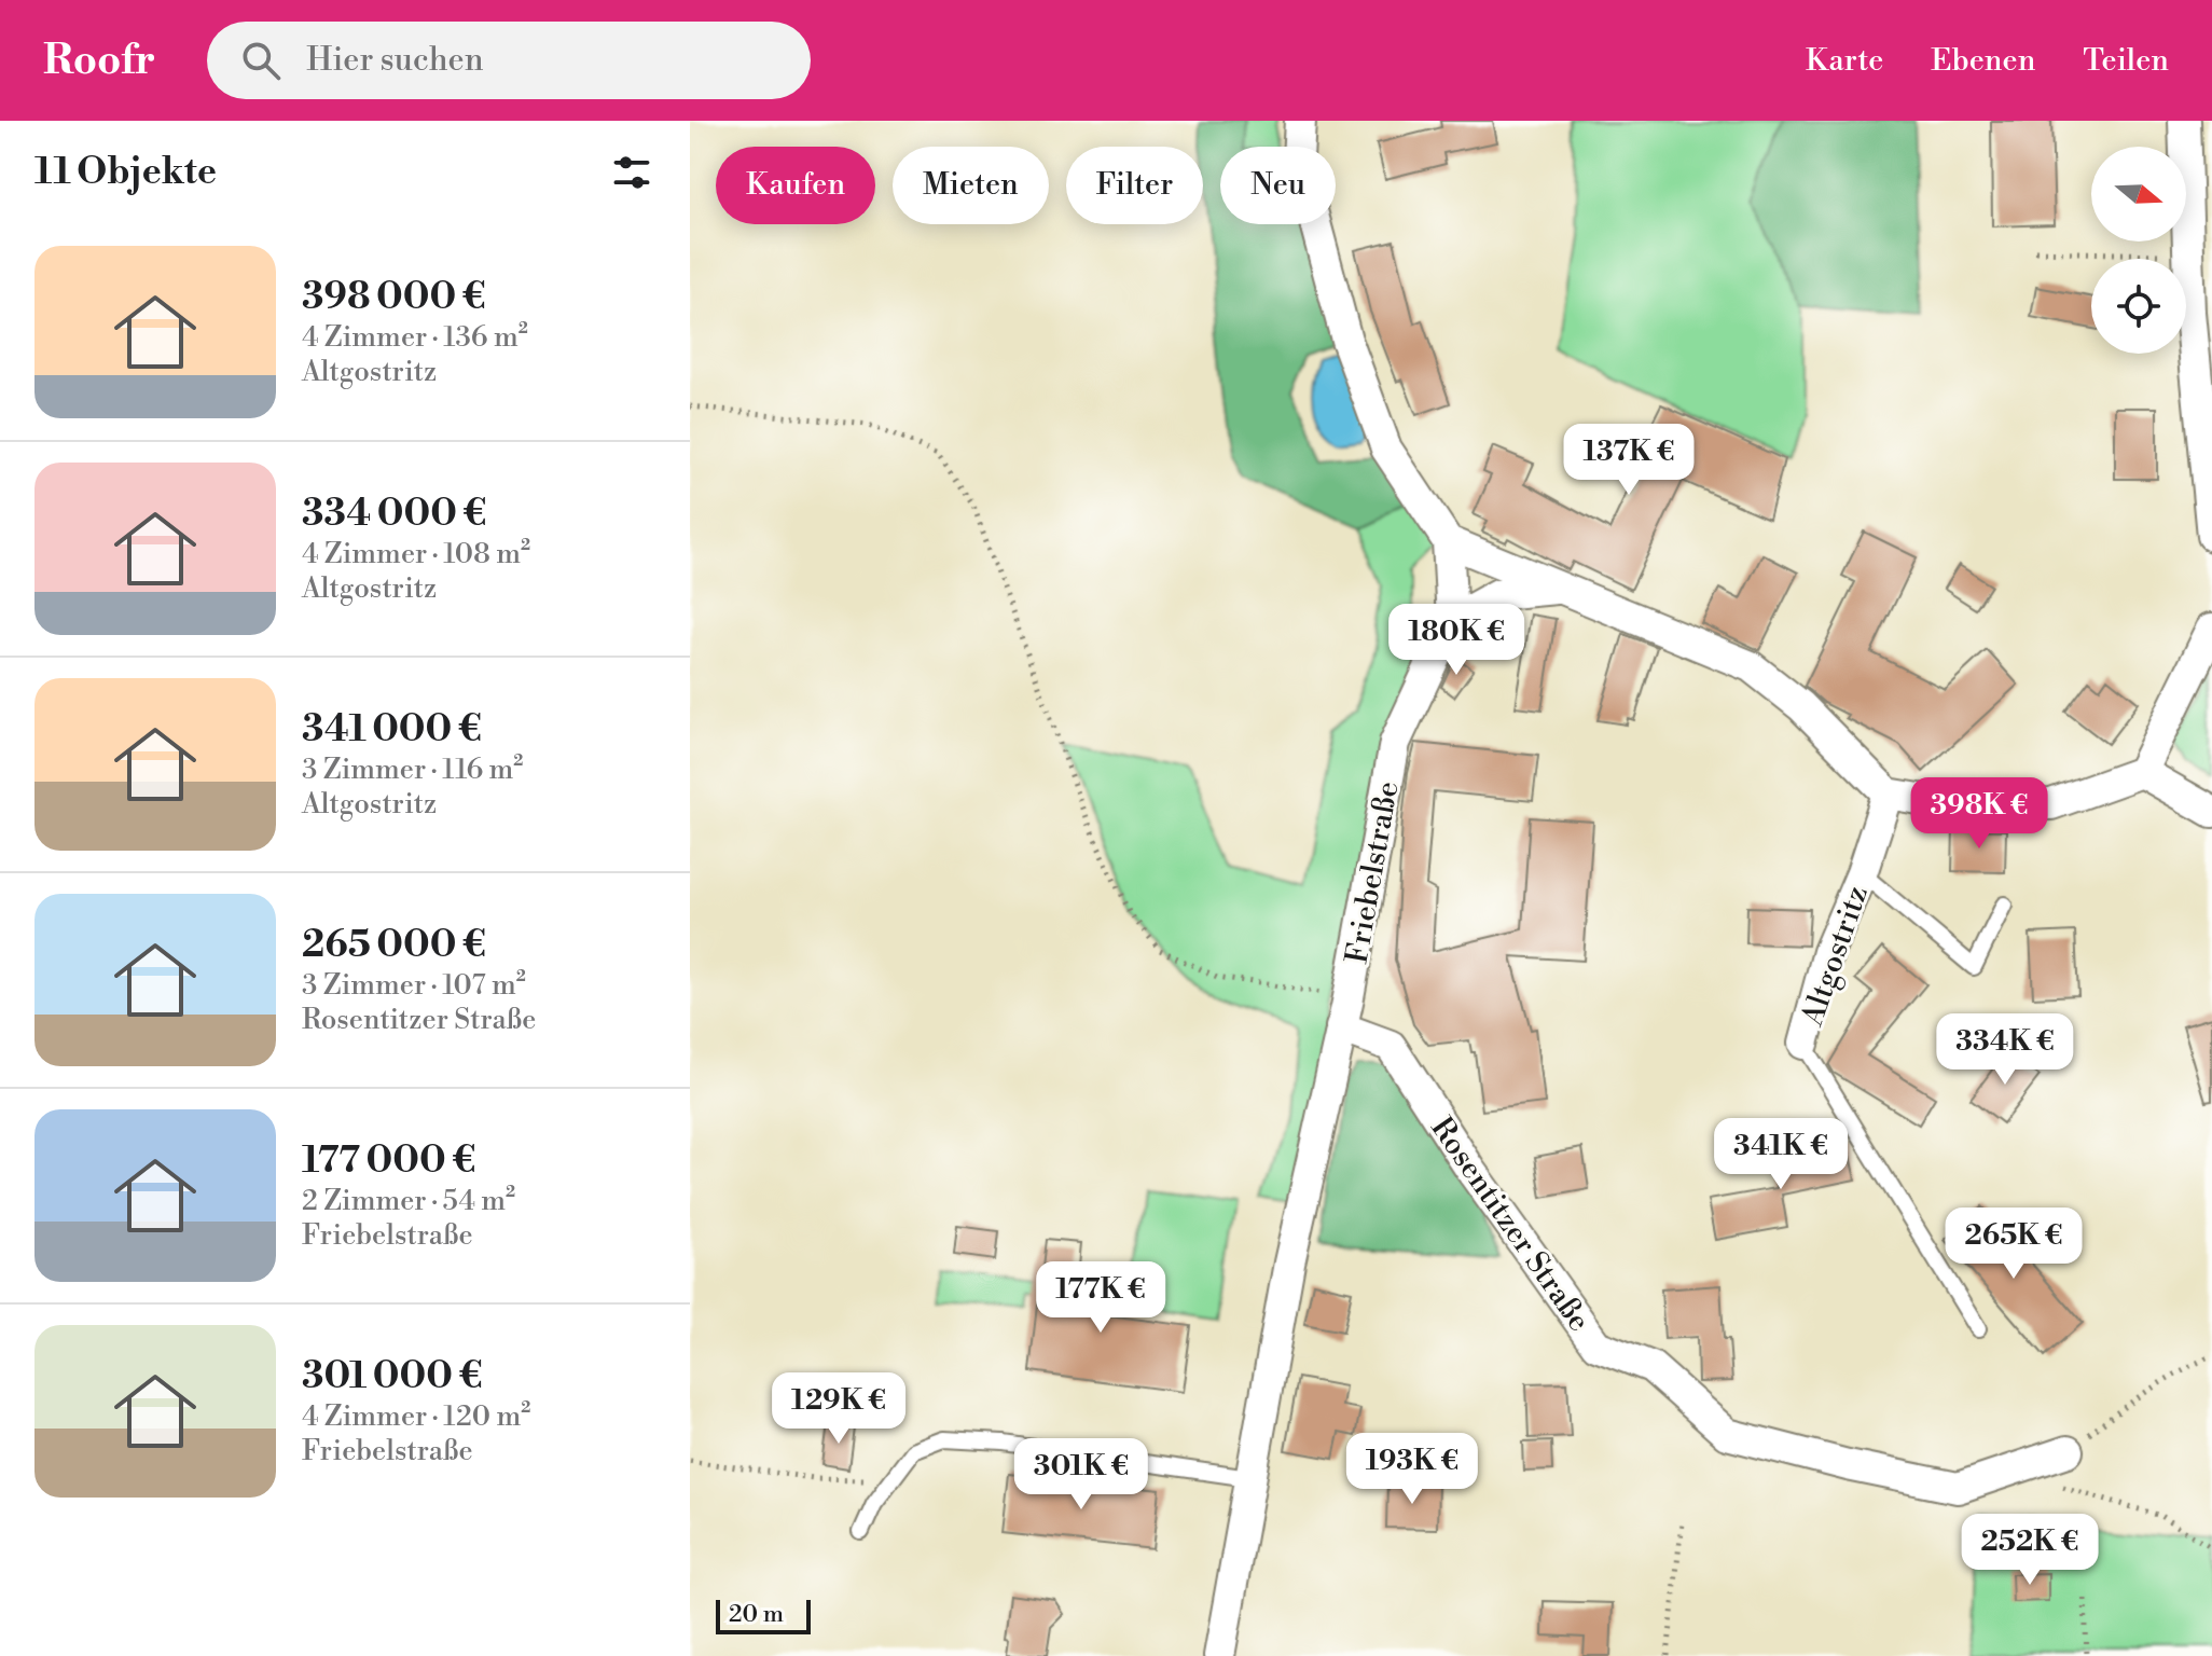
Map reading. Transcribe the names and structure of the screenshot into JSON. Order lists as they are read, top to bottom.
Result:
{
  "streets": {
    "street": ["Friebelstraße", "Altgostritz", "Rosentitzer Straße"]
  },
  "crossings": [
    ["Friebelstraße", "Rosentitzer Straße"]
  ],
  "scale_bar": "20 m",
  "north": "right",
  "page": {
    "header": "Roofr",
    "search": "Hier suchen",
    "nav": ["Karte", "Ebenen", "Teilen"],
    "heading": "11 Objekte",
    "chip": [
      "Kaufen",
      "Mieten",
      "Filter",
      "Neu"
    ],
    "list": [
      {
        "name": "398 000 €",
        "note": "4 Zimmer · 136 m² · Altgostritz"
      },
      {
        "name": "334 000 €",
        "note": "4 Zimmer · 108 m² · Altgostritz"
      },
      {
        "name": "341 000 €",
        "note": "3 Zimmer · 116 m² · Altgostritz"
      },
      {
        "name": "265 000 €",
        "note": "3 Zimmer · 107 m² · Rosentitzer Straße"
      },
      {
        "name": "177 000 €",
        "note": "2 Zimmer · 54 m² · Friebelstraße"
      },
      {
        "name": "301 000 €",
        "note": "4 Zimmer · 120 m² · Friebelstraße"
      }
    ],
    "price": [
      "137K €",
      "180K €",
      "398K €",
      "334K €",
      "341K €",
      "265K €",
      "177K €",
      "129K €",
      "193K €",
      "301K €",
      "252K €"
    ],
    "scale": "20 m"
  }
}
